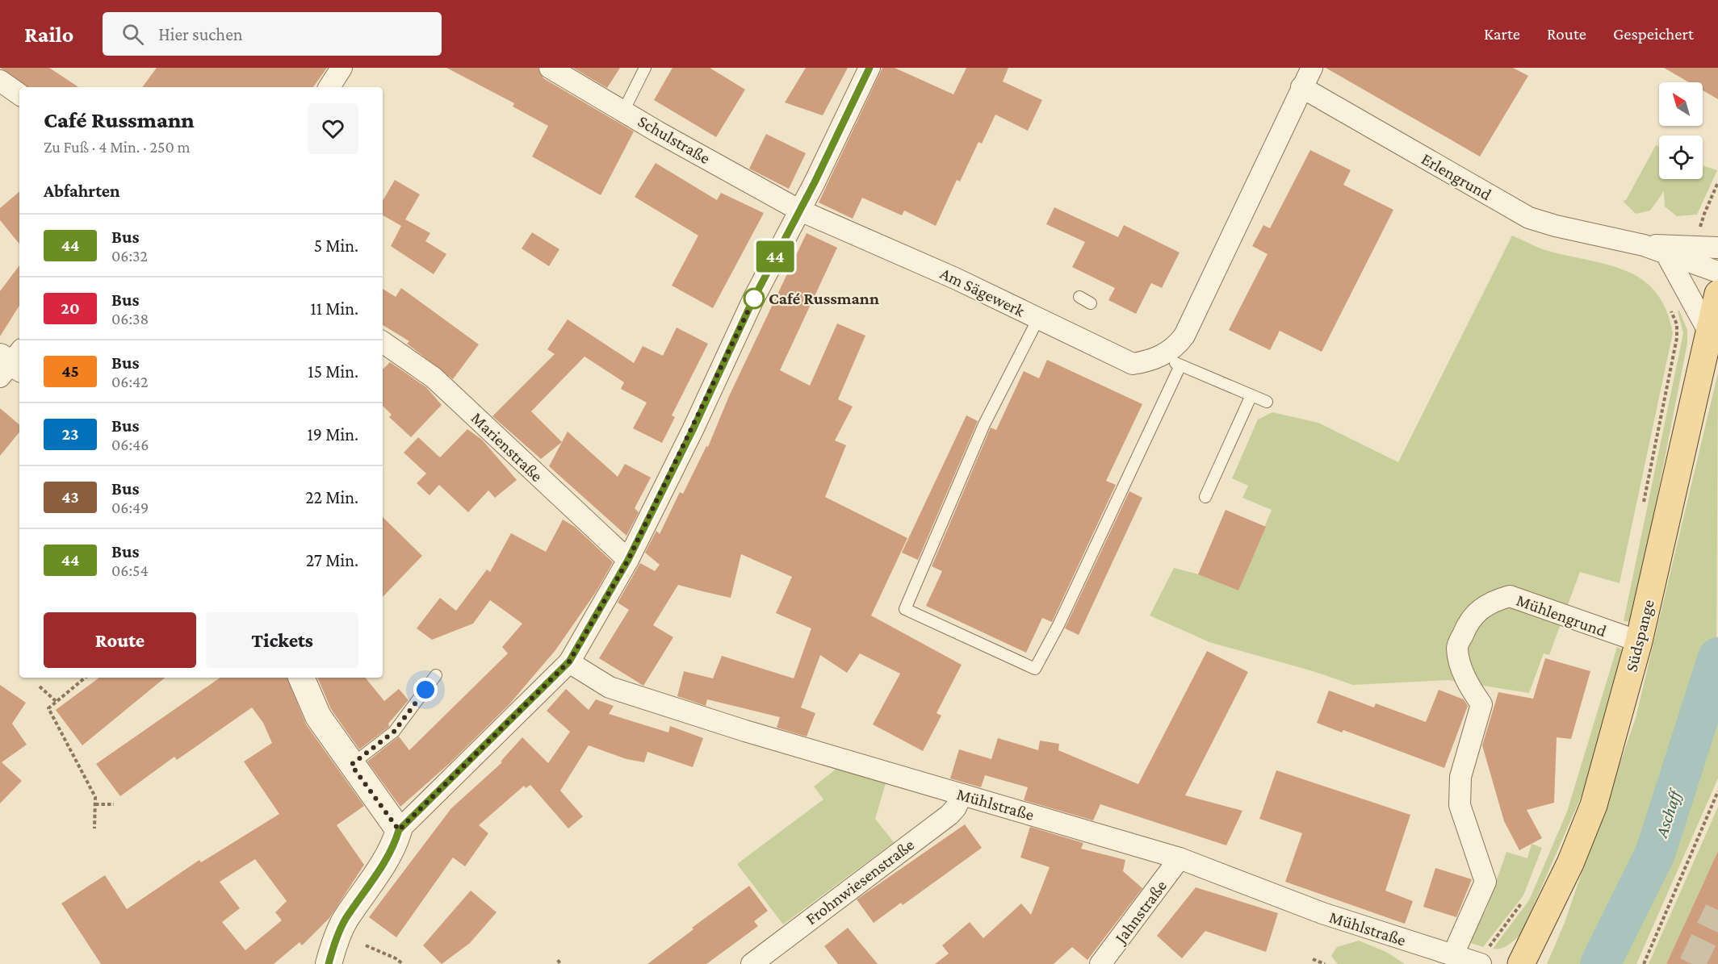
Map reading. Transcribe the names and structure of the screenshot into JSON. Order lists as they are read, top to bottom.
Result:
{
  "streets": {
    "main road": ["Südspange"],
    "street": [
      "Schulstraße",
      "Erlengrund",
      "Am Sägewerk",
      "Marienstraße",
      "Mühlengrund",
      "Mühlstraße",
      "Frohnwiesenstraße",
      "Jahnstraße"
    ]
  },
  "crossings": [
    ["Schulstraße", "Am Sägewerk"],
    ["Erlengrund", "Am Sägewerk"],
    ["Mühlengrund", "Südspange"],
    ["Mühlengrund", "Mühlstraße"],
    ["Mühlstraße", "Frohnwiesenstraße"],
    ["Mühlstraße", "Jahnstraße"]
  ],
  "water": ["Aschaff"],
  "places": ["Café Russmann"],
  "lines": ["bus line 44"],
  "north": "top left",
  "page": {
    "header": "Railo",
    "search": "Hier suchen",
    "nav": ["Karte", "Route", "Gespeichert"],
    "on_map": "44",
    "heading": [
      ["Café Russmann", "Zu Fuß · 4 Min. · 250 m"],
      "Abfahrten"
    ],
    "list": [
      {
        "mark": "44",
        "name": "Bus",
        "note": "06:32",
        "value": "5 Min."
      },
      {
        "mark": "20",
        "name": "Bus",
        "note": "06:38",
        "value": "11 Min."
      },
      {
        "mark": "45",
        "name": "Bus",
        "note": "06:42",
        "value": "15 Min."
      },
      {
        "mark": "23",
        "name": "Bus",
        "note": "06:46",
        "value": "19 Min."
      },
      {
        "mark": "43",
        "name": "Bus",
        "note": "06:49",
        "value": "22 Min."
      },
      {
        "mark": "44",
        "name": "Bus",
        "note": "06:54",
        "value": "27 Min."
      }
    ],
    "buttons": ["Route", "Tickets"]
  }
}
